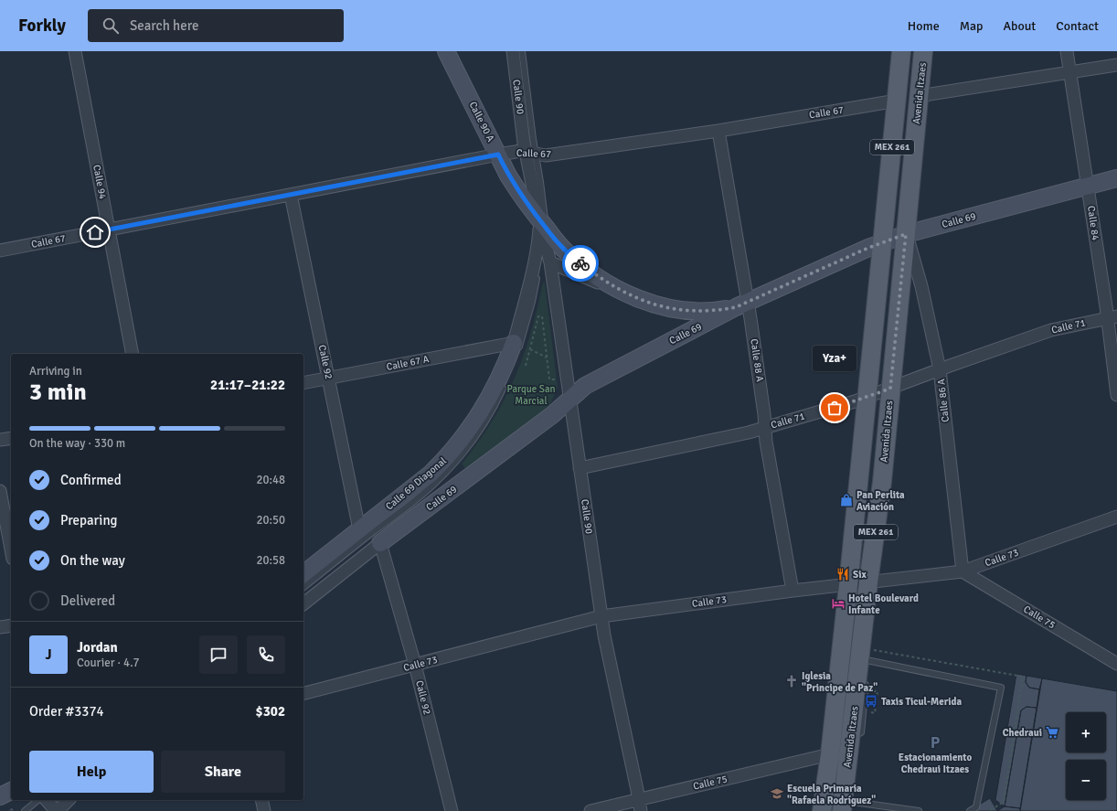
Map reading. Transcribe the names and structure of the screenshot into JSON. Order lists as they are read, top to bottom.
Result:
{
  "streets": {
    "main road": [
      "Avenida Itzaes",
      "Calle 90 A",
      "MEX 261",
      "Calle 69",
      "Calle 69 Diagonal"
    ],
    "street": [
      "Calle 90",
      "Calle 67",
      "Calle 94",
      "Calle 84",
      "Calle 71",
      "Calle 88 A",
      "Calle 92",
      "Calle 67 A",
      "Calle 86 A",
      "Calle 73",
      "Calle 75"
    ]
  },
  "crossings": [
    ["Avenida Itzaes", "Calle 67"],
    ["Avenida Itzaes", "Calle 69"],
    ["Avenida Itzaes", "Calle 71"],
    ["Avenida Itzaes", "Calle 86 A"],
    ["Avenida Itzaes", "Calle 73"],
    ["Avenida Itzaes", "Calle 75"],
    ["Calle 90", "Calle 67"],
    ["Calle 90", "Calle 90 A"],
    ["Calle 90", "Calle 69"],
    ["Calle 90", "Calle 71"],
    ["Calle 90", "Calle 69 Diagonal"],
    ["Calle 90", "Calle 73"],
    ["Calle 90", "Calle 75"],
    ["Calle 67", "Calle 90 A"],
    ["Calle 67", "Calle 94"],
    ["Calle 67", "Calle 88 A"],
    ["Calle 67", "Calle 92"],
    ["Calle 90 A", "Calle 69"],
    ["Calle 90 A", "Calle 88 A"],
    ["Calle 90 A", "Calle 69 Diagonal"],
    ["Calle 69", "Calle 84"],
    ["Calle 69", "Calle 88 A"],
    ["Calle 69", "Calle 92"],
    ["Calle 69", "Calle 86 A"],
    ["Calle 84", "Calle 71"],
    ["Calle 71", "Calle 88 A"],
    ["Calle 71", "Calle 86 A"],
    ["Calle 88 A", "Calle 73"],
    ["Calle 92", "Calle 67 A"],
    ["Calle 92", "Calle 69 Diagonal"],
    ["Calle 92", "Calle 73"],
    ["Calle 67 A", "Calle 69 Diagonal"],
    ["Calle 86 A", "Calle 73"],
    ["Calle 86 A", "Calle 75"],
    ["Calle 73", "Calle 75"]
  ],
  "parks": ["Parque San Marcial"],
  "places": {
    "other": ["Yza+"],
    "shop": ["Pan Perlita Aviación"],
    "restaurant": ["Six"],
    "hotel": ["Hotel Boulevard Infante"],
    "church": ["Iglesia \"Principe de Paz\""],
    "bus stop": ["Taxis Ticul-Merida"],
    "supermarket": ["Chedraui"],
    "parking": ["Estacionamiento Chedraui Itzaes"],
    "school or university": ["Escuela Primaria \"Rafaela Rodríguez\""]
  },
  "page": {
    "header": "Forkly",
    "search": "Search here",
    "nav": [
      "Home",
      "Map",
      "About",
      "Contact"
    ],
    "bubble": "Yza+",
    "heading": ["3 min", "Arriving in", "21:17–21:22"],
    "panel": [
      "Jordan",
      "Courier · 4.7",
      "Order #3374",
      "$302"
    ],
    "bar": "On the way · 330 m",
    "list": [
      ["Confirmed", "20:48"],
      ["Preparing", "20:50"],
      ["On the way", "20:58"],
      "Delivered"
    ],
    "round": "J",
    "map_buttons": ["+", "−"],
    "buttons": ["Help", "Share"]
  }
}
